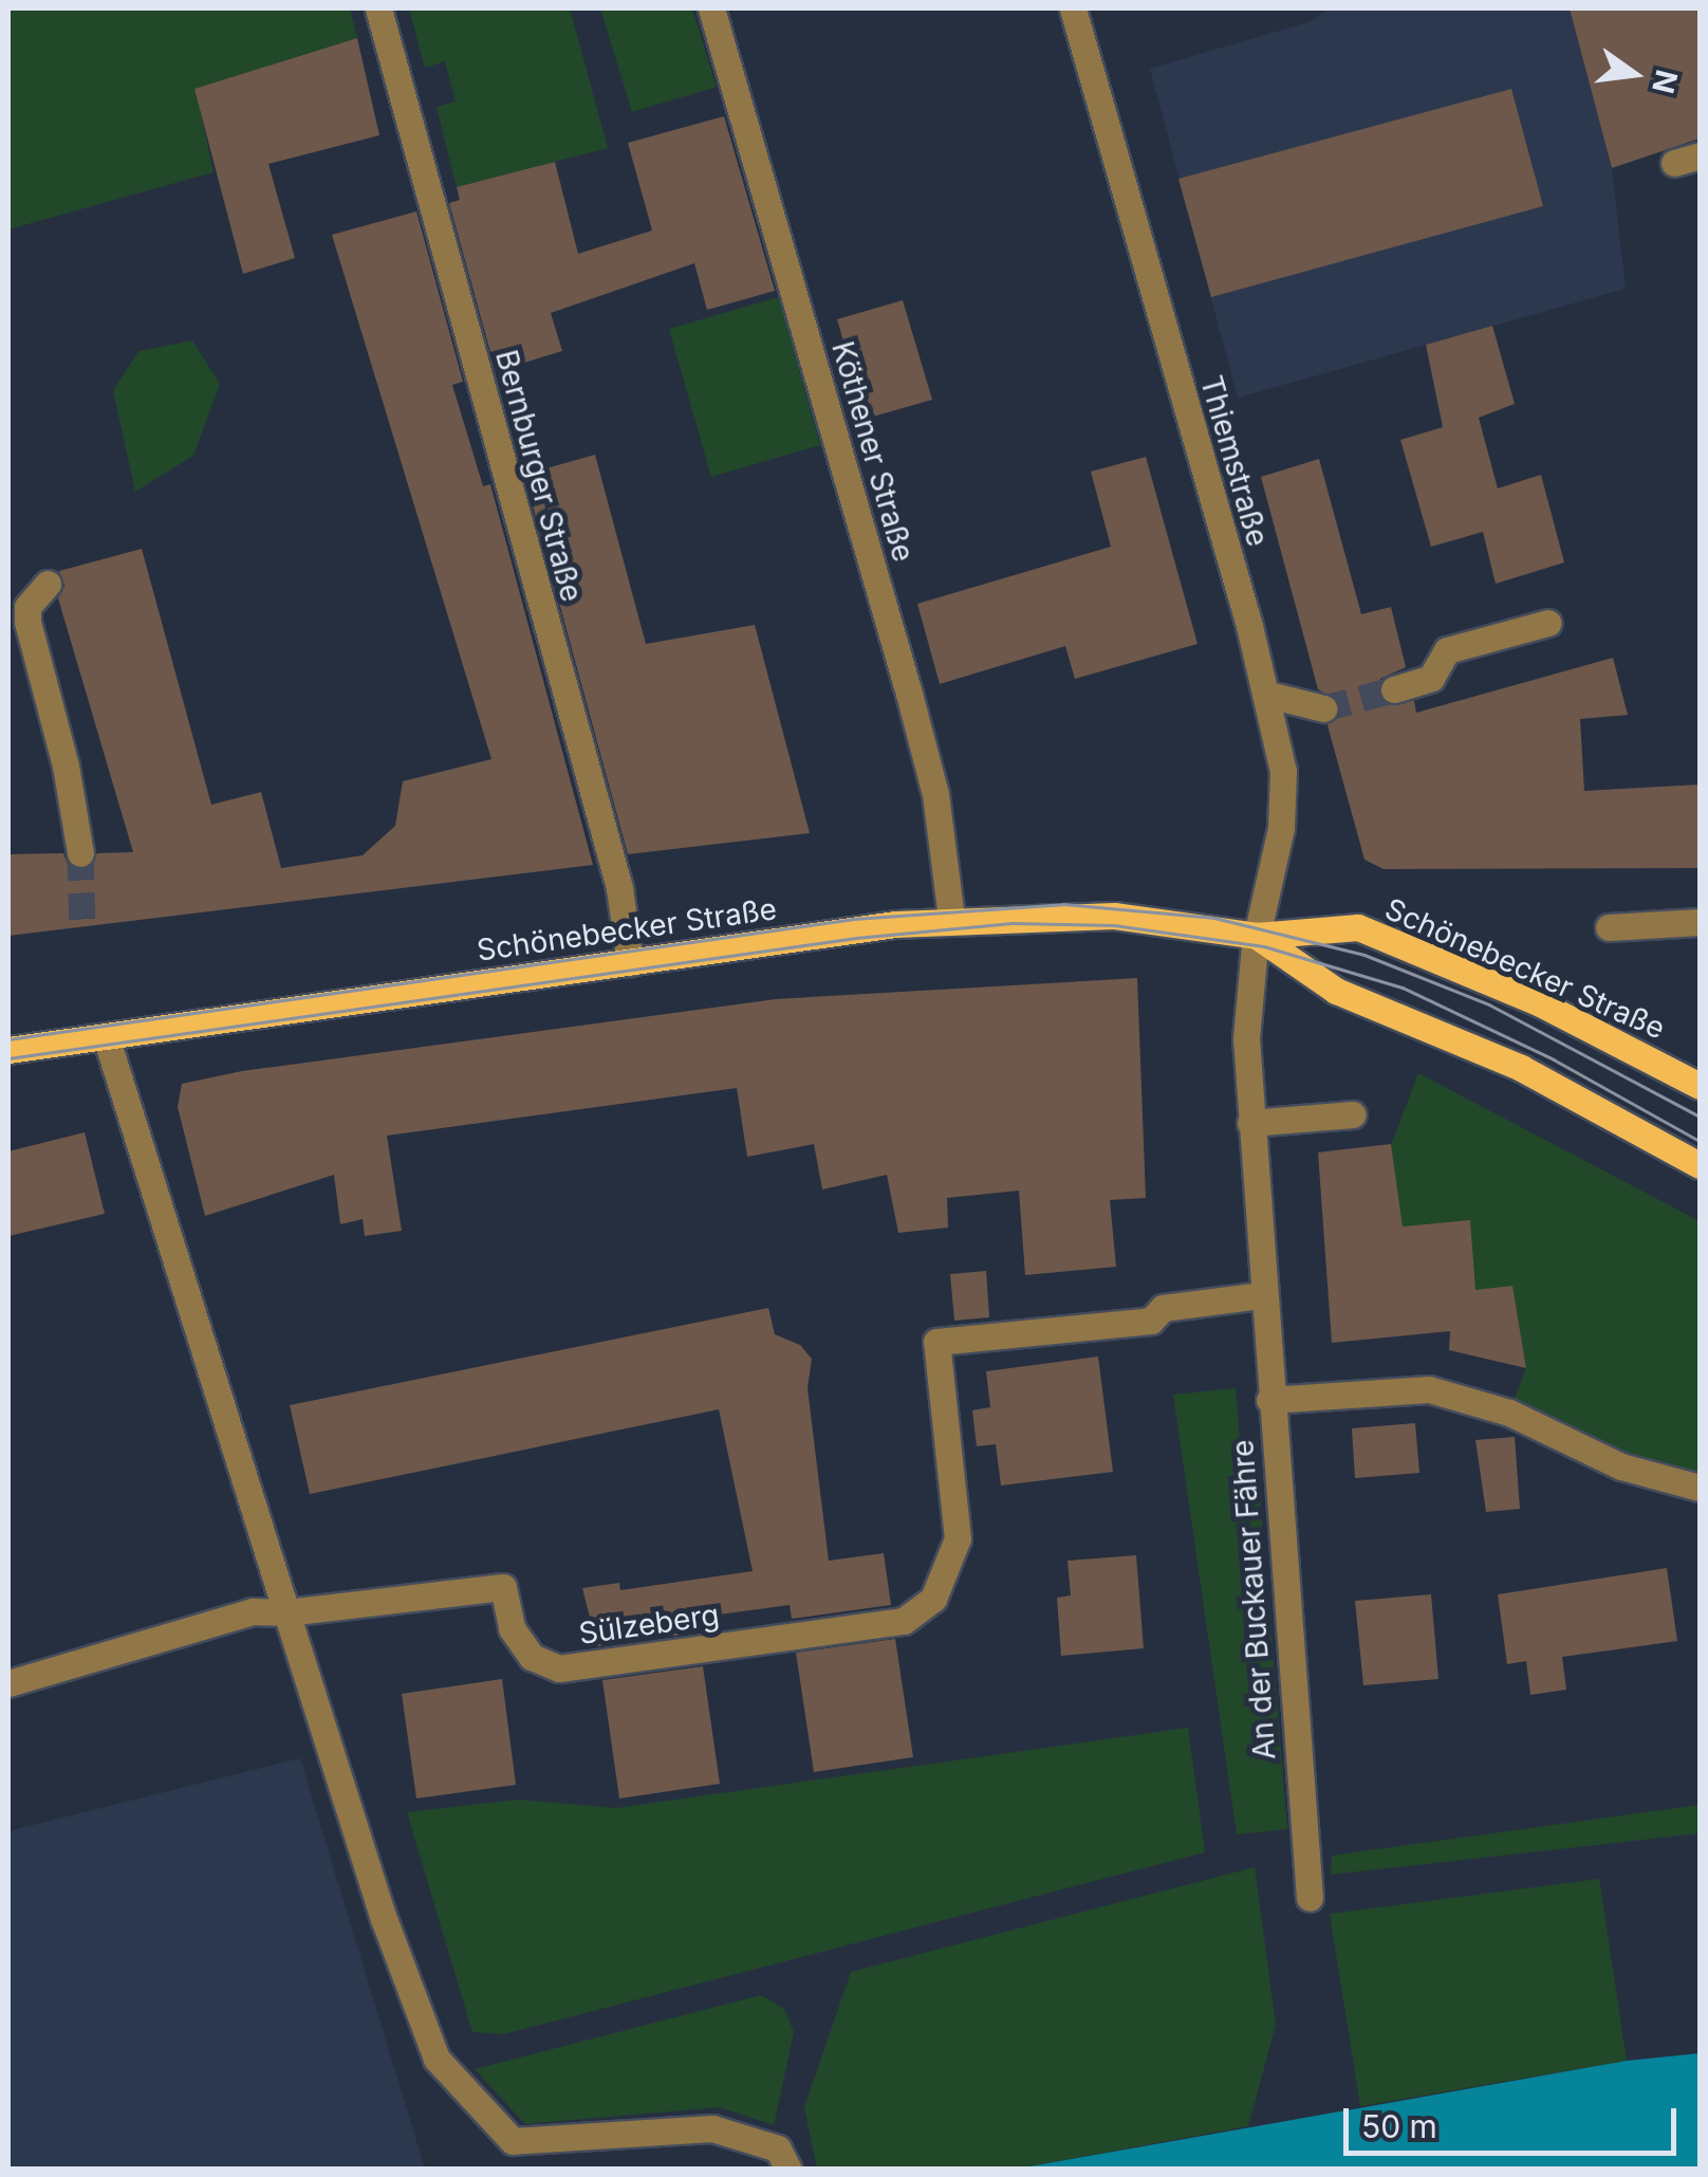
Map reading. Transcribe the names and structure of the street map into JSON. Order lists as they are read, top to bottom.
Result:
{
  "streets": {
    "main road": ["Schönebecker Straße"],
    "street": [
      "Köthener Straße",
      "Thiemstraße",
      "Bernburger Straße",
      "An der Buckauer Fähre",
      "Sülzeberg"
    ]
  },
  "crossings": [
    ["Köthener Straße", "Schönebecker Straße"],
    ["Thiemstraße", "Schönebecker Straße"],
    ["Thiemstraße", "An der Buckauer Fähre"],
    ["Bernburger Straße", "Schönebecker Straße"],
    ["Schönebecker Straße", "An der Buckauer Fähre"],
    ["An der Buckauer Fähre", "Sülzeberg"]
  ],
  "scale_bar": "50 m",
  "north": "right"
}
